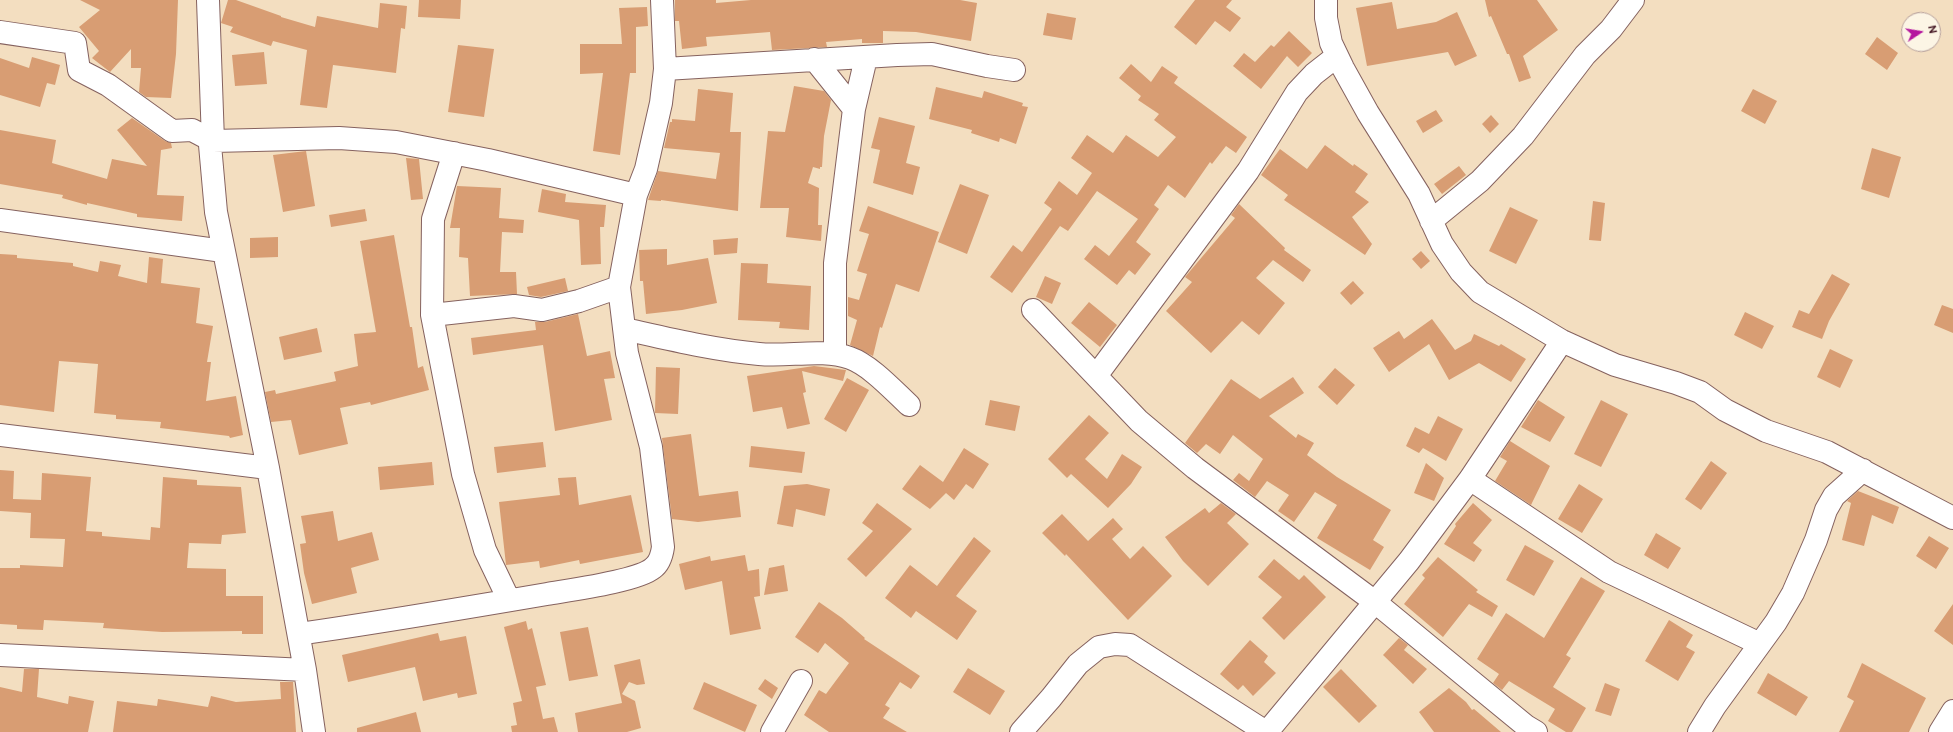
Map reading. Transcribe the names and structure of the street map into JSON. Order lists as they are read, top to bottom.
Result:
{
  "north": "right"
}
